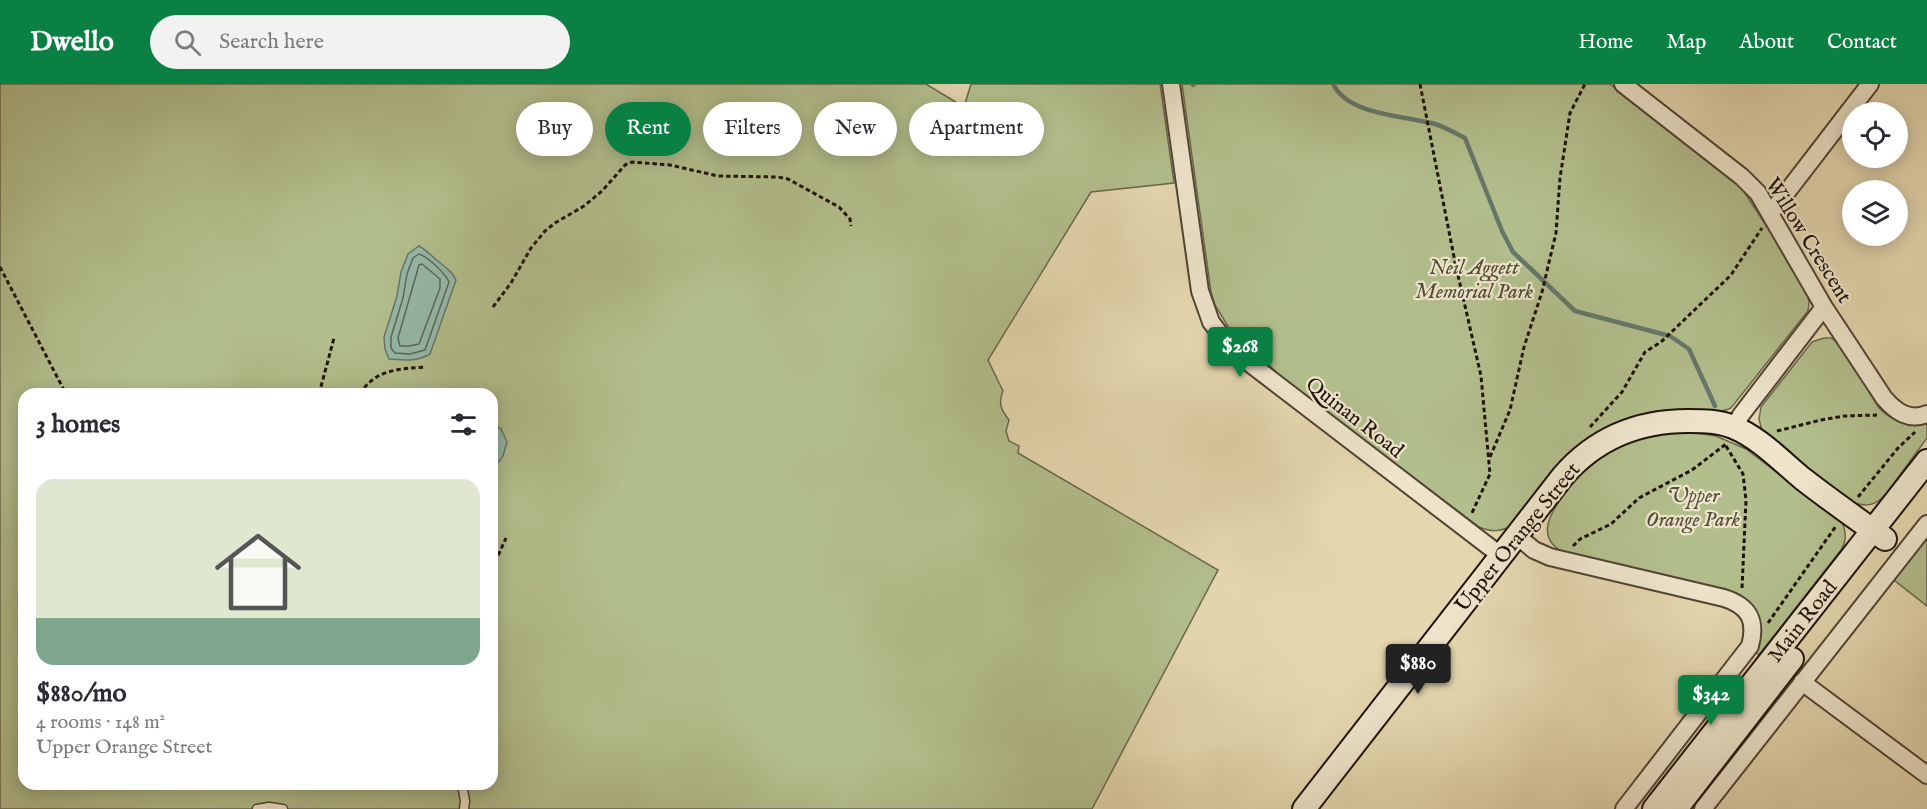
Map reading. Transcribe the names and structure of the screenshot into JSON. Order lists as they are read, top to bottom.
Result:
{
  "streets": {
    "main road": ["Upper Orange Street", "Main Road"],
    "street": ["Willow Crescent", "Quinan Road"]
  },
  "crossings": [
    ["Quinan Road", "Upper Orange Street"],
    ["Upper Orange Street", "Main Road"]
  ],
  "parks": ["Neil Aggett Memorial Park", "Upper Orange Park"],
  "page": {
    "header": "Dwello",
    "search": "Search here",
    "nav": [
      "Home",
      "Map",
      "About",
      "Contact"
    ],
    "chip": [
      "Buy",
      "Rent",
      "Filters",
      "New",
      "Apartment"
    ],
    "price": ["$268", "$880", "$342"],
    "heading": "3 homes",
    "list": [
      {
        "name": "$880/mo",
        "note": "4 rooms · 148 m² · Upper Orange Street"
      }
    ]
  }
}
